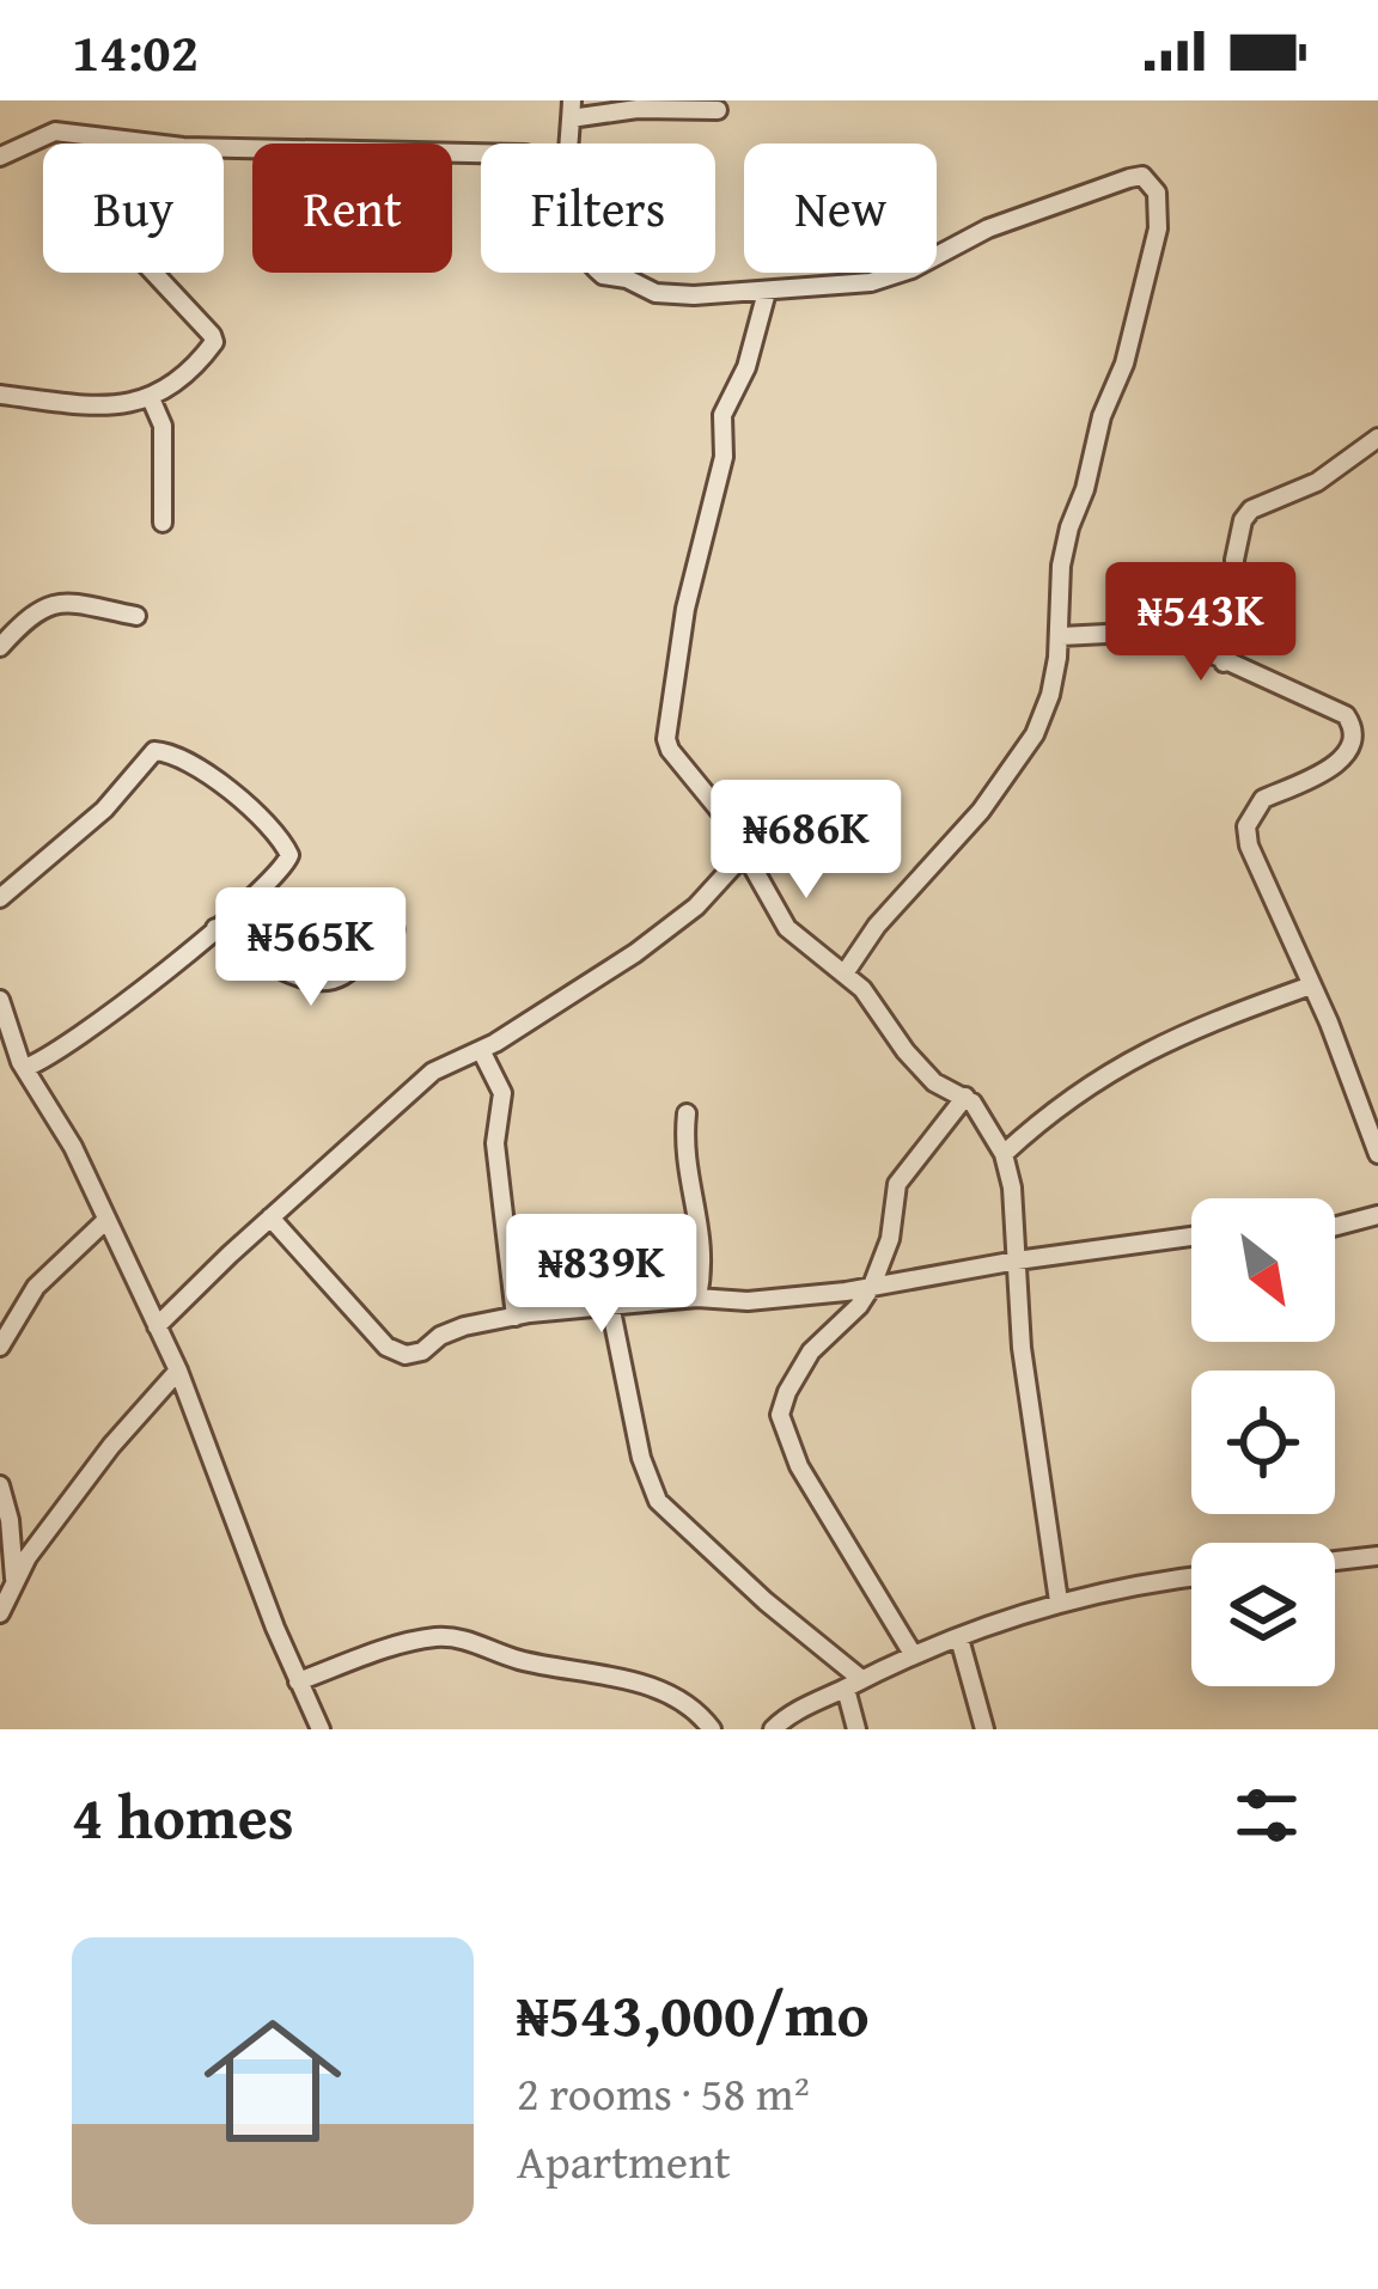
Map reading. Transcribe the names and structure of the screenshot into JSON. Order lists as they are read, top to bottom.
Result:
{
  "north": "bottom right",
  "page": {
    "status": "14:02",
    "chip": [
      "Buy",
      "Rent",
      "Filters",
      "New"
    ],
    "price": [
      "₦543K",
      "₦686K",
      "₦565K",
      "₦839K"
    ],
    "heading": "4 homes",
    "list": [
      {
        "name": "₦543,000/mo",
        "note": "2 rooms · 58 m² · Apartment"
      }
    ]
  }
}
